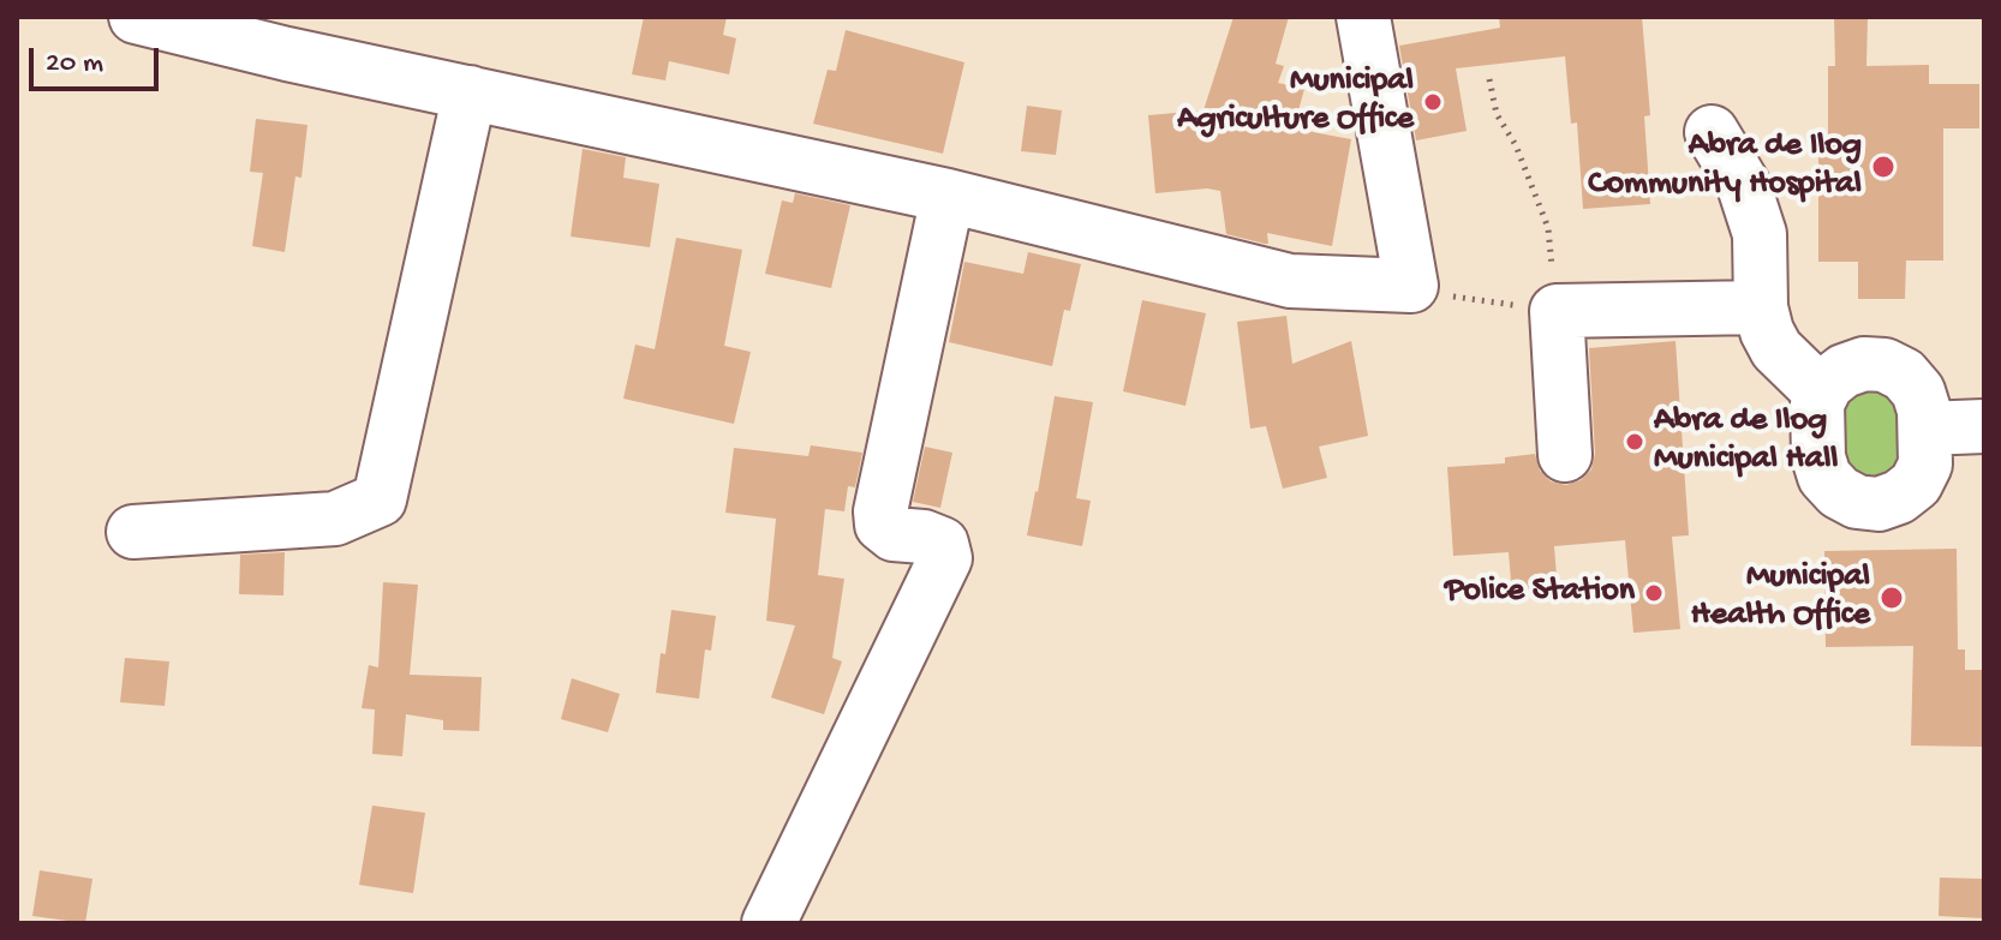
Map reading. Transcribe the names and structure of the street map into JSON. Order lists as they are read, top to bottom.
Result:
{
  "places": [
    "Municipal Agriculture Office",
    "Abra de Ilog Community Hospital",
    "Abra de Ilog Municipal Hall",
    "Police Station",
    "Municipal Health Office"
  ],
  "scale_bar": "20 m"
}
